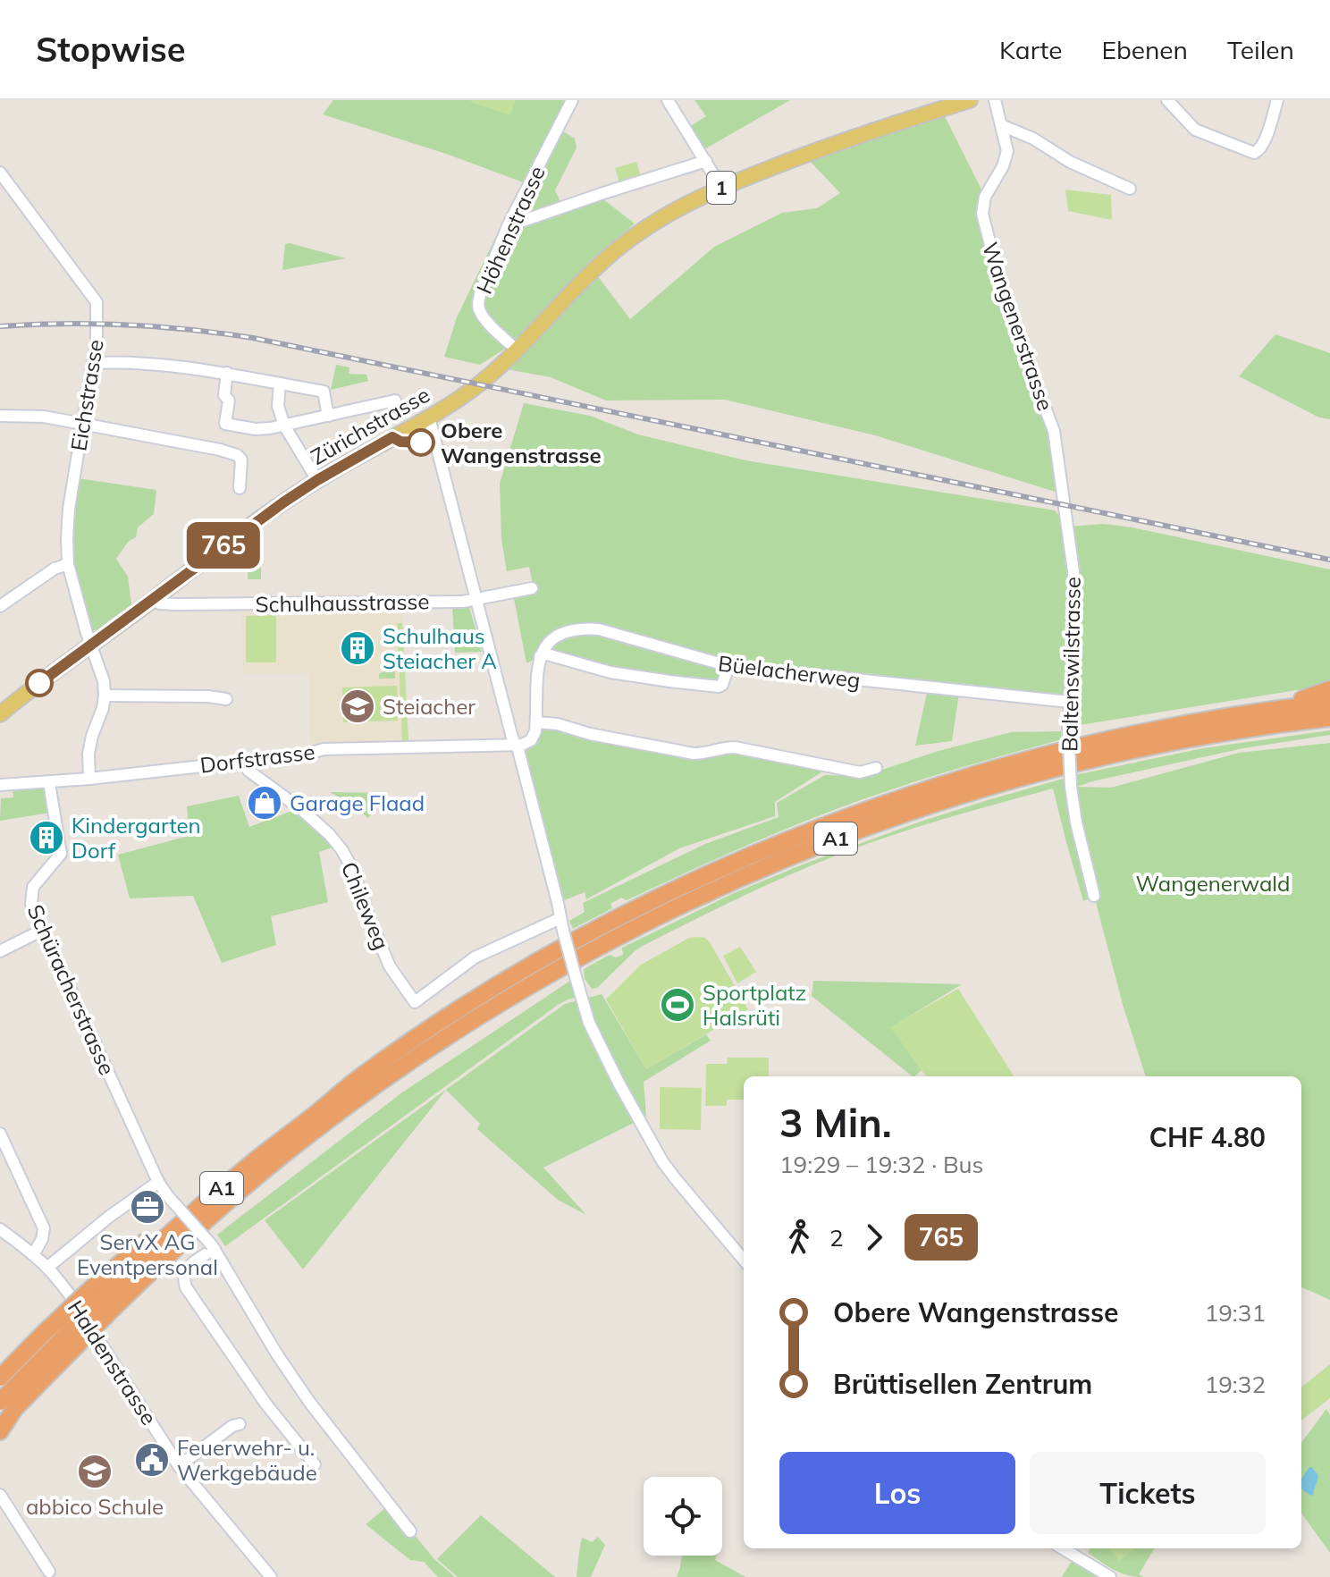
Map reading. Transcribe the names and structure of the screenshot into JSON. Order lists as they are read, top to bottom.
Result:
{
  "streets": {
    "highway": ["A1"],
    "main road": ["1", "Zürichstrasse"],
    "street": [
      "Höhenstrasse",
      "Wangenerstrasse",
      "Eichstrasse",
      "Schulhausstrasse",
      "Baltenswilstrasse",
      "Büelacherweg",
      "Dorfstrasse",
      "Chileweg",
      "Schüracherstrasse",
      "Haldenstrasse"
    ]
  },
  "crossings": [
    ["1", "Höhenstrasse"],
    ["1", "Zürichstrasse"],
    ["Höhenstrasse", "Zürichstrasse"],
    ["Wangenerstrasse", "Baltenswilstrasse"],
    ["Eichstrasse", "Zürichstrasse"],
    ["Zürichstrasse", "Schulhausstrasse"],
    ["Baltenswilstrasse", "Büelacherweg"],
    ["Dorfstrasse", "Chileweg"],
    ["Dorfstrasse", "Schüracherstrasse"]
  ],
  "parks": ["Wangenerwald"],
  "places": {
    "other": ["Obere Wangenstrasse"],
    "building": ["Schulhaus Steiacher A", "Kindergarten Dorf"],
    "school or university": ["Steiacher", "abbico Schule"],
    "shop": ["Garage Flaad"],
    "sports": ["Sportplatz Halsrüti"],
    "office": ["ServX AG Eventpersonal"],
    "public building": ["Feuerwehr- u. Werkgebäude"]
  },
  "lines": ["bus line 765"],
  "page": {
    "header": "Stopwise",
    "nav": ["Karte", "Ebenen", "Teilen"],
    "on_map": "765",
    "heading": ["3 Min.", "19:29 – 19:32 · Bus", "CHF 4.80"],
    "legs": ["2", "765"],
    "list": [
      {
        "name": "Obere Wangenstrasse",
        "value": "19:31"
      },
      {
        "name": "Brüttisellen Zentrum",
        "value": "19:32"
      }
    ],
    "buttons": ["Los", "Tickets"]
  }
}
